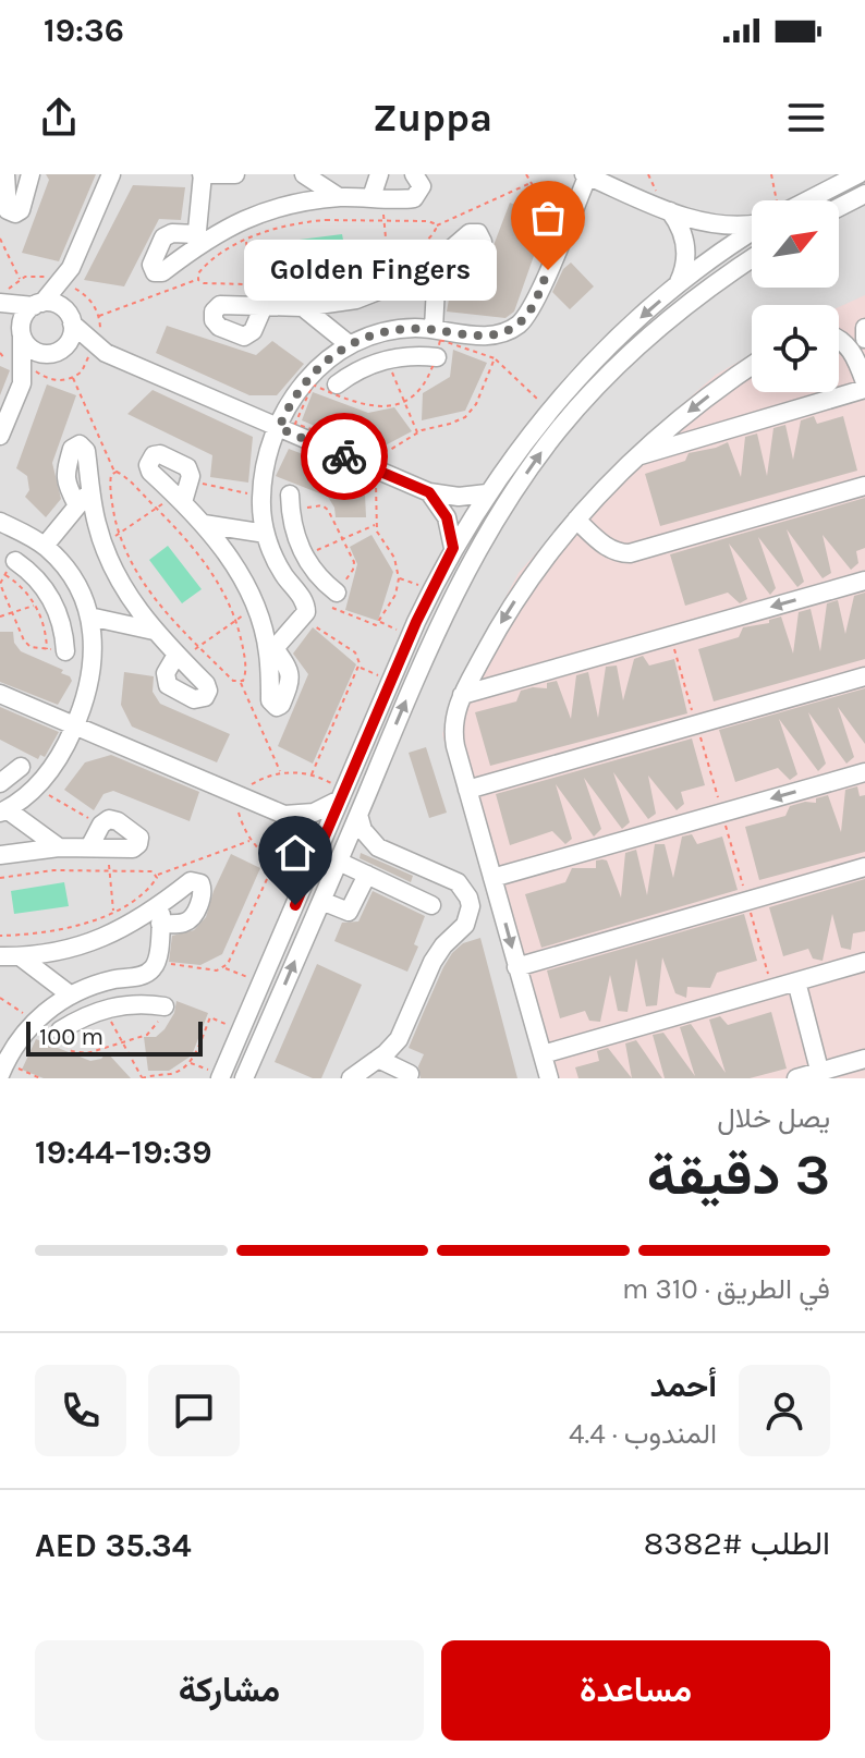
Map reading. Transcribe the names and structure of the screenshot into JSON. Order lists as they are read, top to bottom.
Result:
{
  "places": ["Golden Fingers"],
  "scale_bar": "100 m",
  "north": "top right",
  "page": {
    "status": "19:36",
    "header": "Zuppa",
    "bubble": "Golden Fingers",
    "scale": "100 m",
    "heading": ["3 دقيقة", "يصل خلال", "19:39–19:44"],
    "panel": [
      "أحمد",
      "المندوب · 4.4",
      "الطلب #8382",
      "AED 35.34"
    ],
    "bar": "في الطريق · 310 m",
    "buttons": ["مساعدة", "مشاركة"]
  }
}
